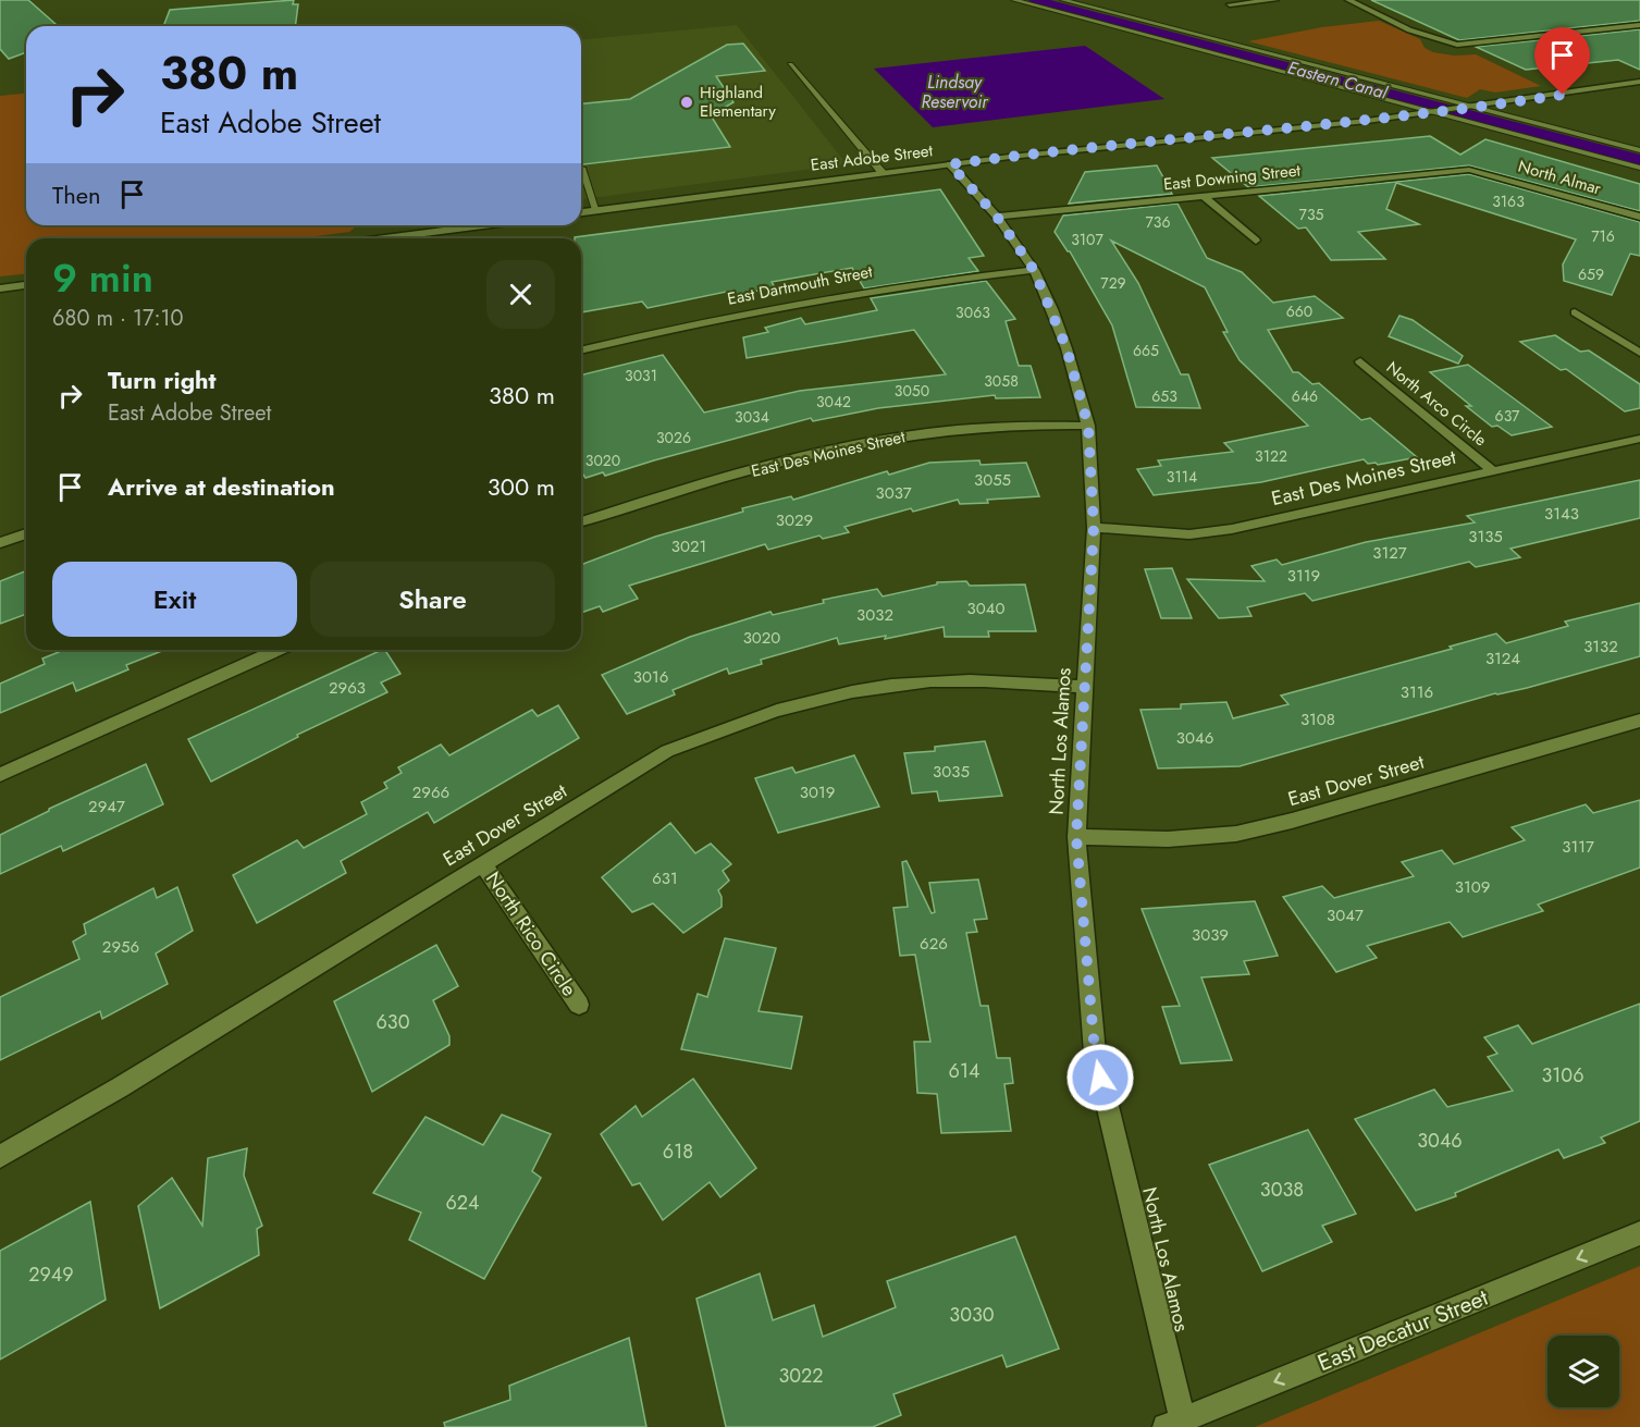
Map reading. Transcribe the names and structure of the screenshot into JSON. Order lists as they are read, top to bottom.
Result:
{
  "streets": {
    "street": [
      "East Adobe Street",
      "East Downing Street",
      "North Almar",
      "East Dartmouth Street",
      "North Arco Circle",
      "East Des Moines Street",
      "North Los Alamos",
      "East Dover Street",
      "North Rico Circle",
      "East Decatur Street"
    ]
  },
  "crossings": [
    ["East Adobe Street", "North Los Alamos"],
    ["East Downing Street", "North Almar"],
    ["East Downing Street", "North Los Alamos"],
    ["East Dartmouth Street", "North Los Alamos"],
    ["North Arco Circle", "East Des Moines Street"],
    ["East Des Moines Street", "North Los Alamos"],
    ["North Los Alamos", "East Dover Street"],
    ["North Los Alamos", "East Decatur Street"],
    ["East Dover Street", "North Rico Circle"]
  ],
  "one_way": ["East Decatur Street"],
  "water": ["Eastern Canal", "Lindsay Reservoir"],
  "places": ["Highland Elementary"],
  "house_numbers": [
    "3163",
    "735",
    "736",
    "716",
    "3107",
    "659",
    "729",
    "660",
    "3063",
    "665",
    "3031",
    "3058",
    "3050",
    "653",
    "646",
    "3042",
    "637",
    "3034",
    "3026",
    "3122",
    "3020",
    "3114",
    "3055",
    "3037",
    "3143",
    "3029",
    "3135",
    "3021",
    "3127",
    "3119",
    "3040",
    "3032",
    "3020",
    "3132",
    "3124",
    "3016",
    "2963",
    "3116",
    "3108",
    "3046",
    "3035",
    "2966",
    "3019",
    "2947",
    "3117",
    "631",
    "3109",
    "3047",
    "3039",
    "626",
    "2956",
    "630",
    "614",
    "3106",
    "3046",
    "618",
    "3038",
    "624",
    "2949",
    "3030",
    "3022"
  ],
  "page": {
    "turn": ["380 m", "East Adobe Street"],
    "then": "Then",
    "heading": ["9 min", "680 m · 17:10"],
    "list": [
      {
        "name": "Turn right",
        "note": "East Adobe Street",
        "value": "380 m"
      },
      {
        "name": "Arrive at destination",
        "value": "300 m"
      }
    ],
    "buttons": ["Exit", "Share"]
  }
}
